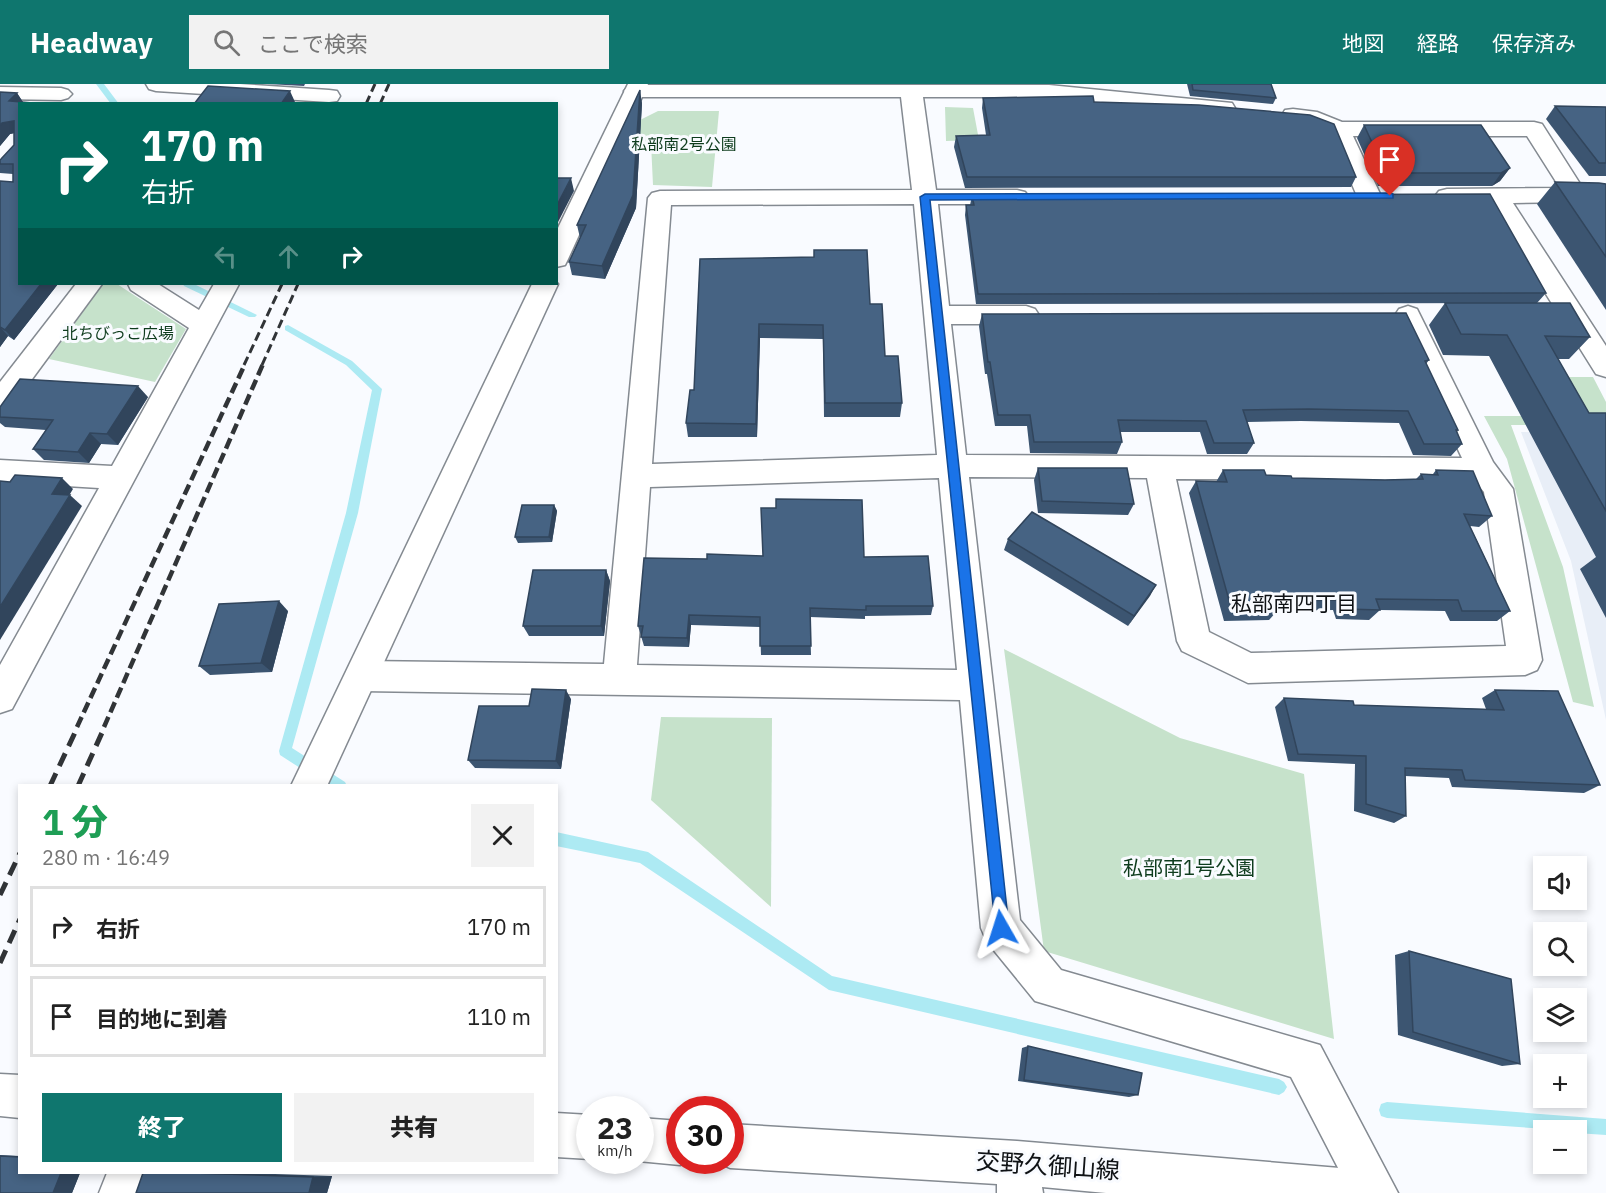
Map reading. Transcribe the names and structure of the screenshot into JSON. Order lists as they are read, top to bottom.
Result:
{
  "streets": {
    "street": ["交野久御山線"]
  },
  "districts": ["私部南四丁目"],
  "parks": ["私部南2号公園", "北ちびっこ広場", "私部南1号公園"],
  "page": {
    "header": "Headway",
    "search": "ここで検索",
    "nav": ["地図", "経路", "保存済み"],
    "turn": ["170 m", "右折"],
    "heading": ["1 分", "280 m · 16:49"],
    "map_buttons": ["+", "−"],
    "list": [
      {
        "name": "右折",
        "value": "170 m"
      },
      {
        "name": "目的地に到着",
        "value": "110 m"
      }
    ],
    "buttons": ["終了", "共有"],
    "speed": "23 km/h",
    "limit": "30"
  }
}
